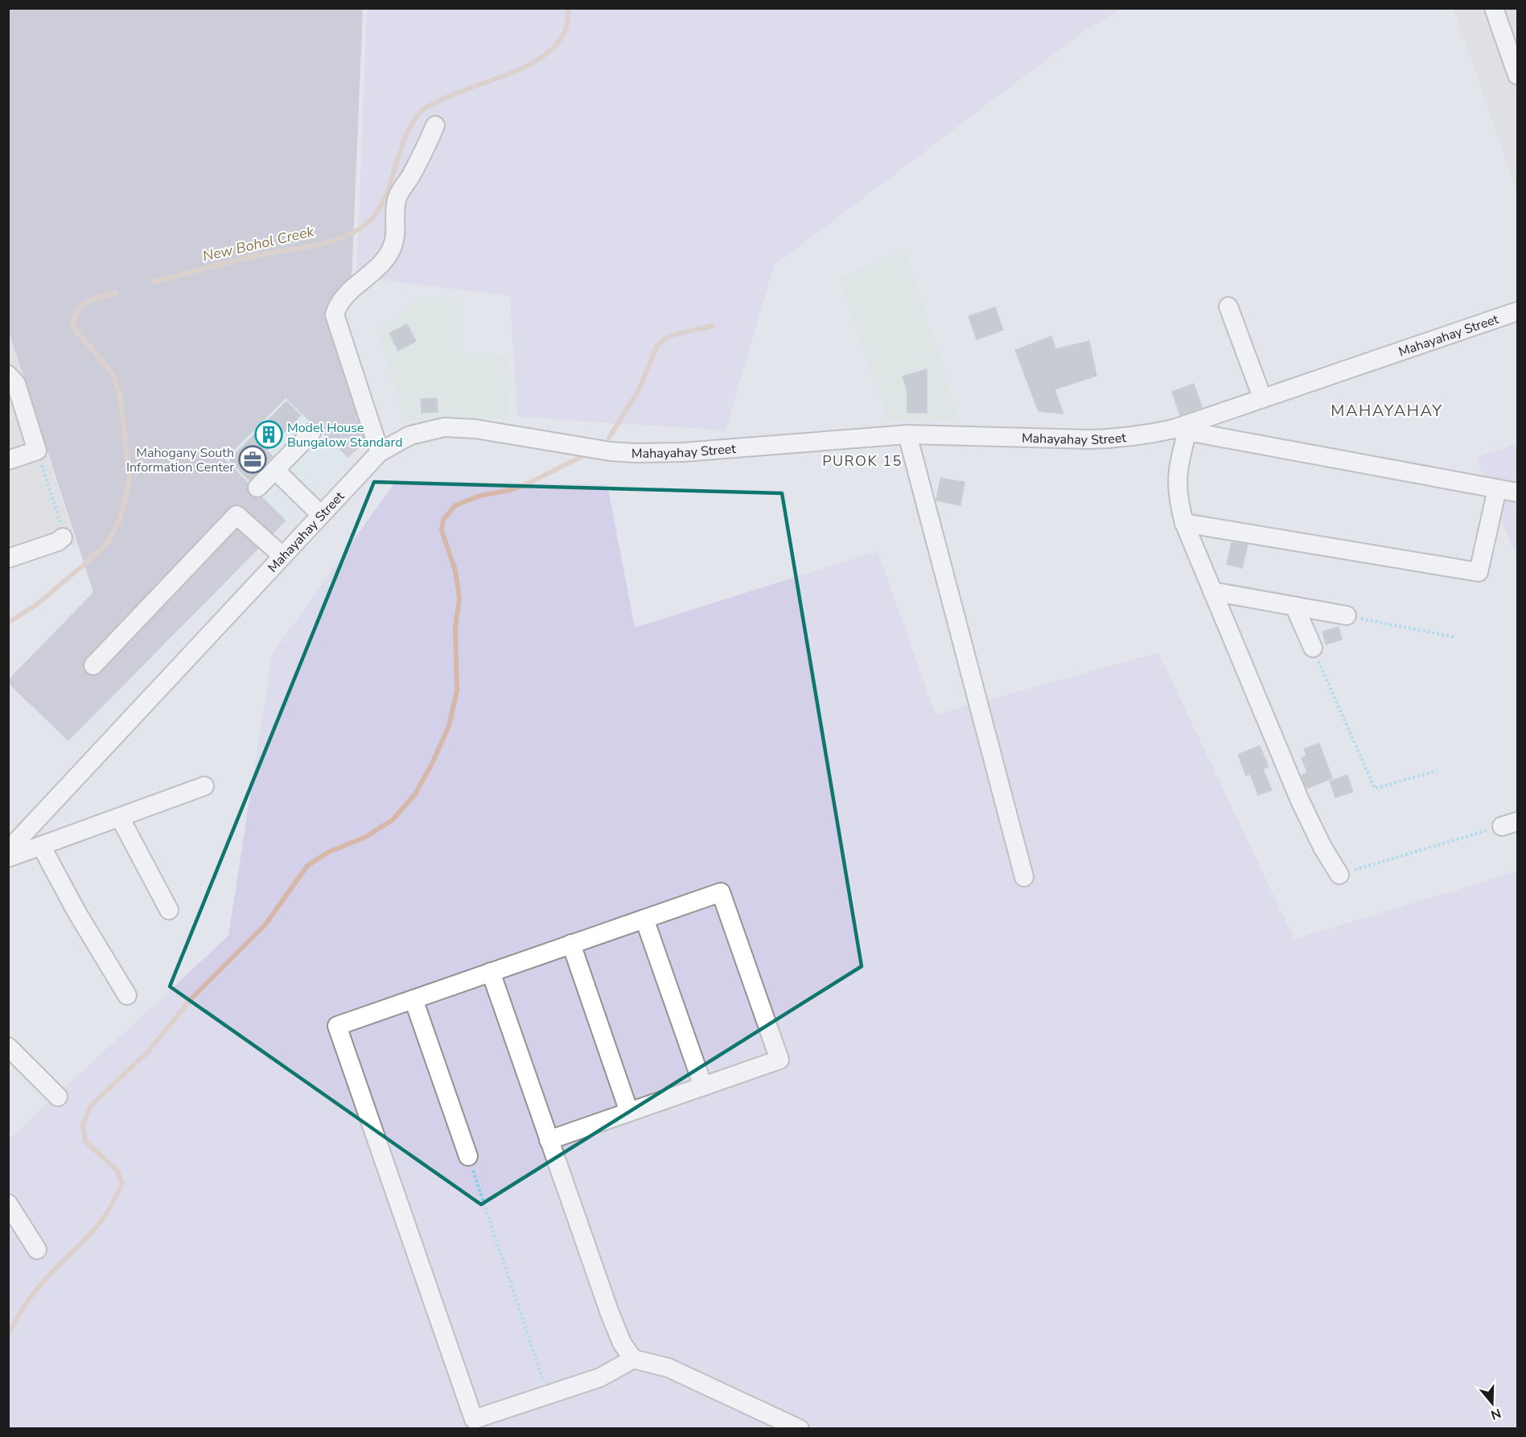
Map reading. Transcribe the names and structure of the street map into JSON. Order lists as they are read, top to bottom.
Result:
{
  "streets": {
    "street": ["Mahayahay Street"]
  },
  "districts": ["MAHAYAHAY", "PUROK 15"],
  "water": ["New Bohol Creek"],
  "places": {
    "building": ["Model House Bungalow Standard"],
    "office": ["Mahogany South Information Center"]
  },
  "north": "bottom"
}
